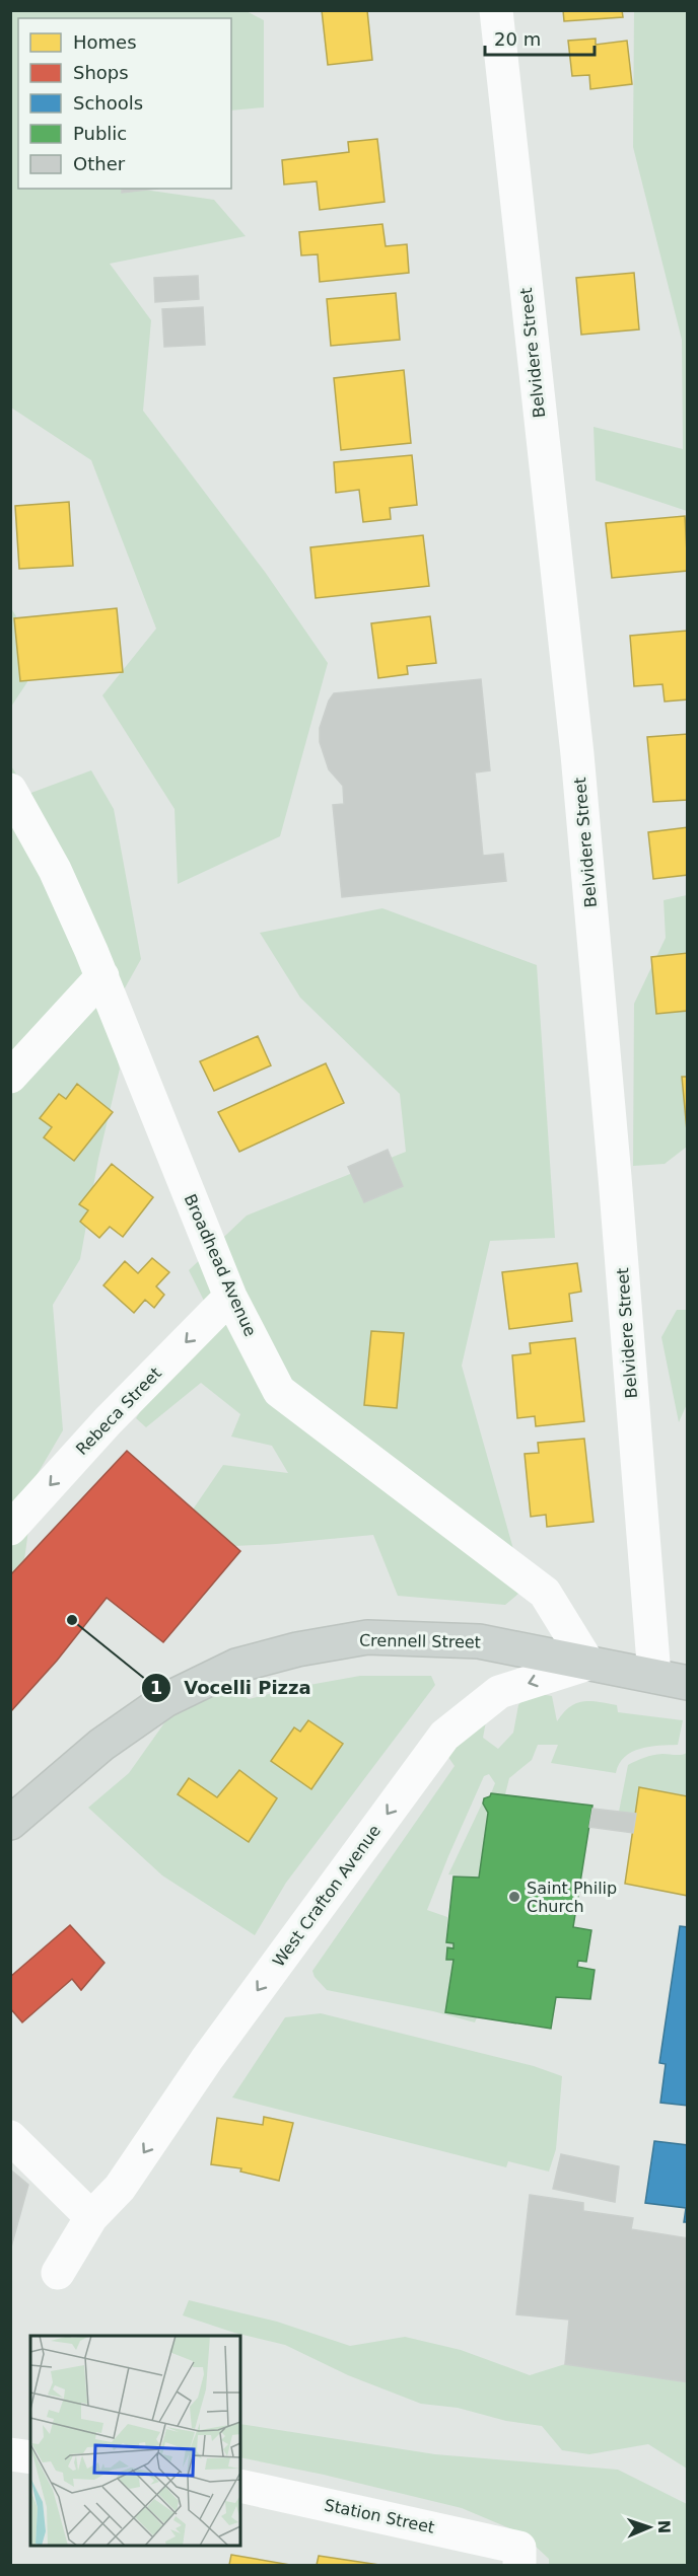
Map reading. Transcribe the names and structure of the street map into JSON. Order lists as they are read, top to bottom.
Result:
{
  "streets": {
    "main road": ["Crennell Street", "West Crafton Avenue"],
    "street": [
      "Belvidere Street",
      "Broadhead Avenue",
      "Rebeca Street",
      "Station Street"
    ]
  },
  "crossings": [
    ["Belvidere Street", "West Crafton Avenue"],
    ["Broadhead Avenue", "Rebeca Street"],
    ["Broadhead Avenue", "Crennell Street"],
    ["Broadhead Avenue", "West Crafton Avenue"],
    ["Crennell Street", "West Crafton Avenue"]
  ],
  "one_way": ["Rebeca Street", "West Crafton Avenue"],
  "places": ["Vocelli Pizza", "Saint Philip Church"],
  "legend": [
    "Homes",
    "Shops",
    "Schools",
    "Public",
    "Other"
  ],
  "scale_bar": "20 m",
  "north": "right"
}
